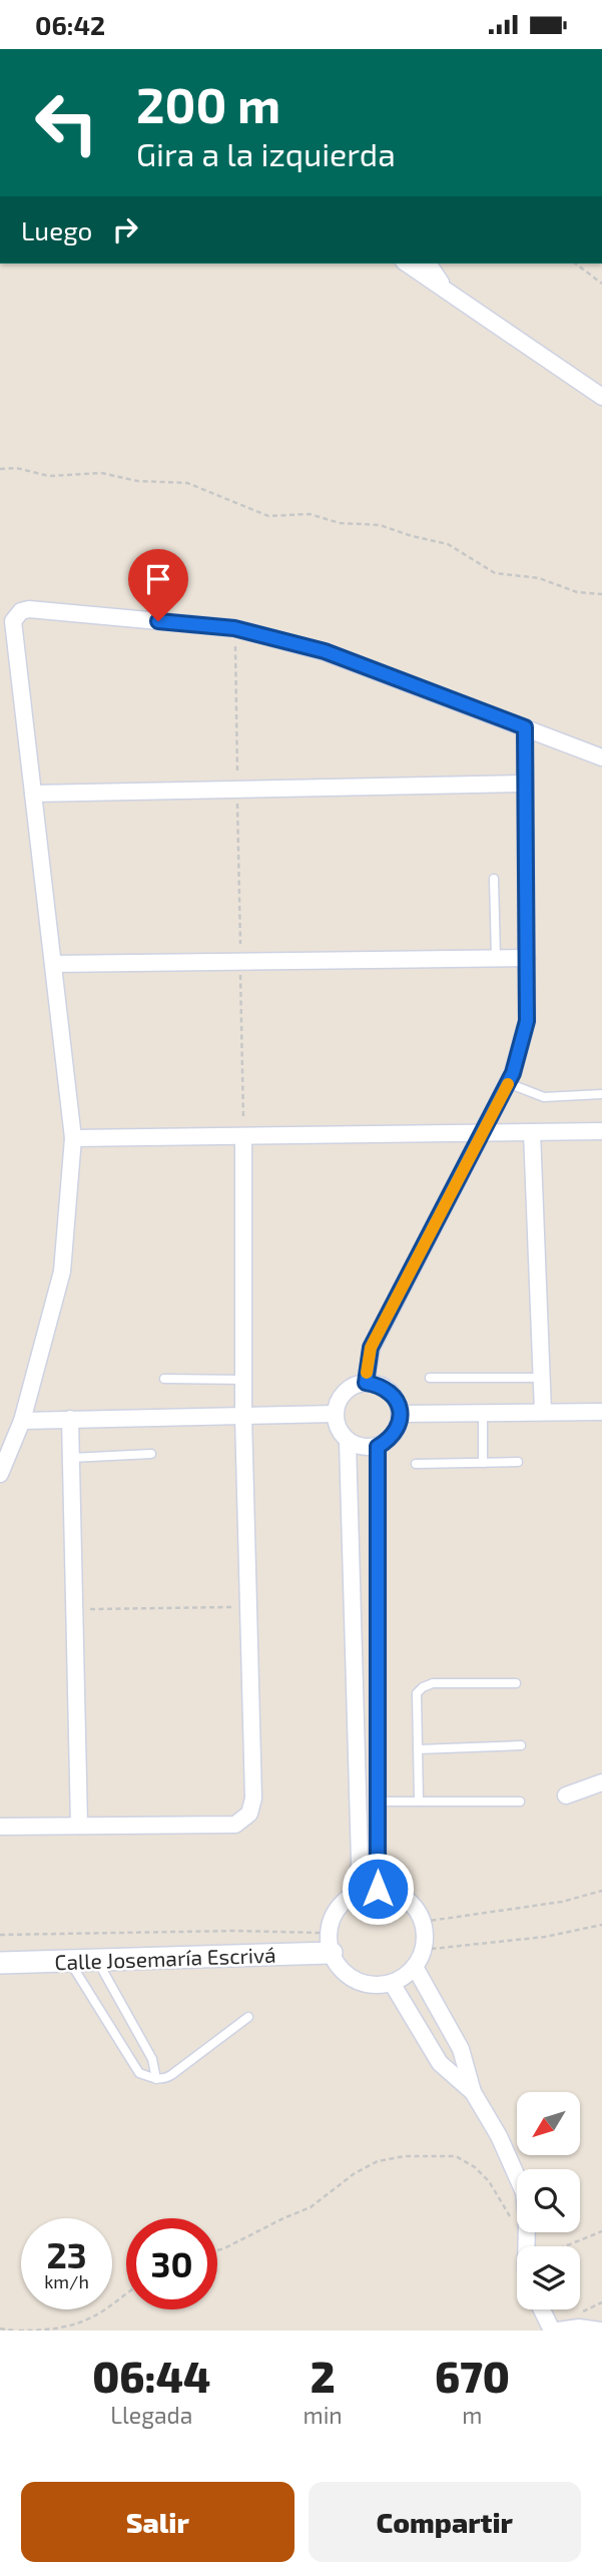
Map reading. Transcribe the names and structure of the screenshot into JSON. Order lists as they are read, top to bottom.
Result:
{
  "streets": {
    "street": ["Calle Josemaría Escrivá"]
  },
  "north": "bottom left",
  "page": {
    "status": "06:42",
    "turn": ["200 m", "Gira a la izquierda"],
    "then": "Luego",
    "speed": "23 km/h",
    "limit": "30",
    "eta": [
      "06:44",
      "Llegada",
      "2",
      "min",
      "670",
      "m"
    ],
    "buttons": ["Salir", "Compartir"]
  }
}
